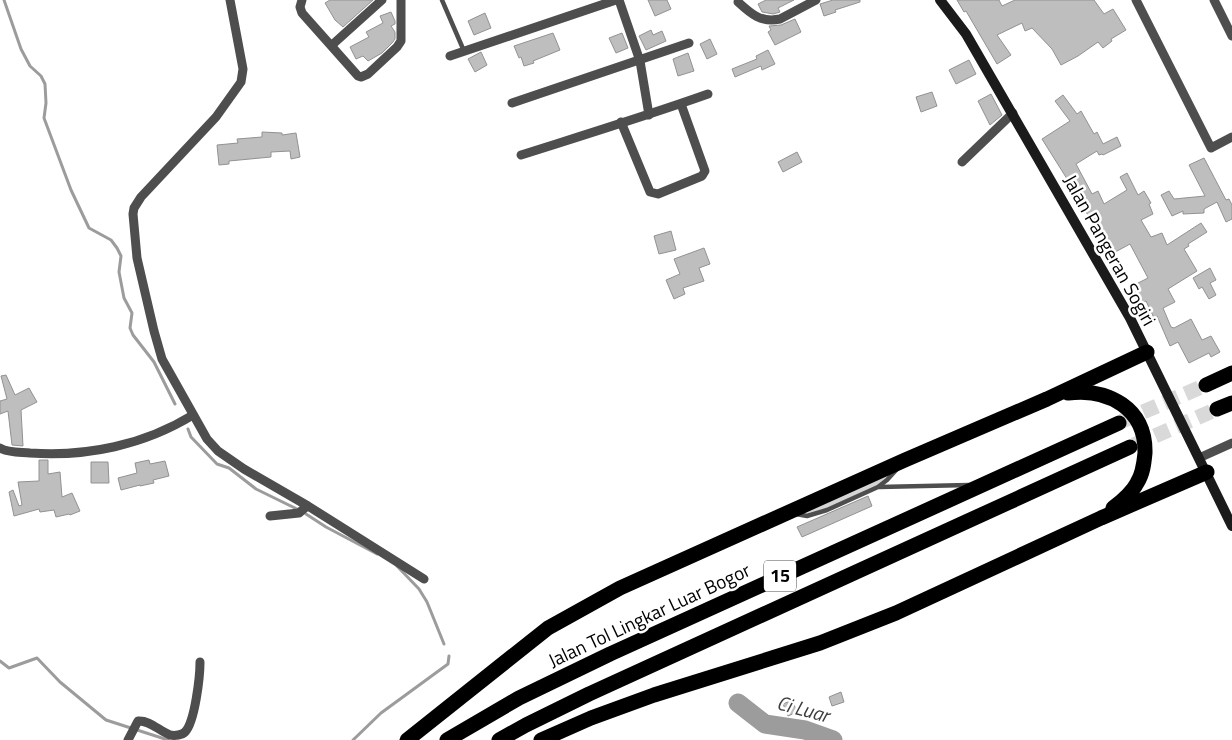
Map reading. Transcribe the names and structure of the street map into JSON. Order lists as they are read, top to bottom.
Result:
{
  "streets": {
    "highway": ["15", "Jalan Tol Lingkar Luar Bogor"],
    "street": ["Jalan Pangeran Sogiri"]
  },
  "water": ["Ci Luar"]
}
